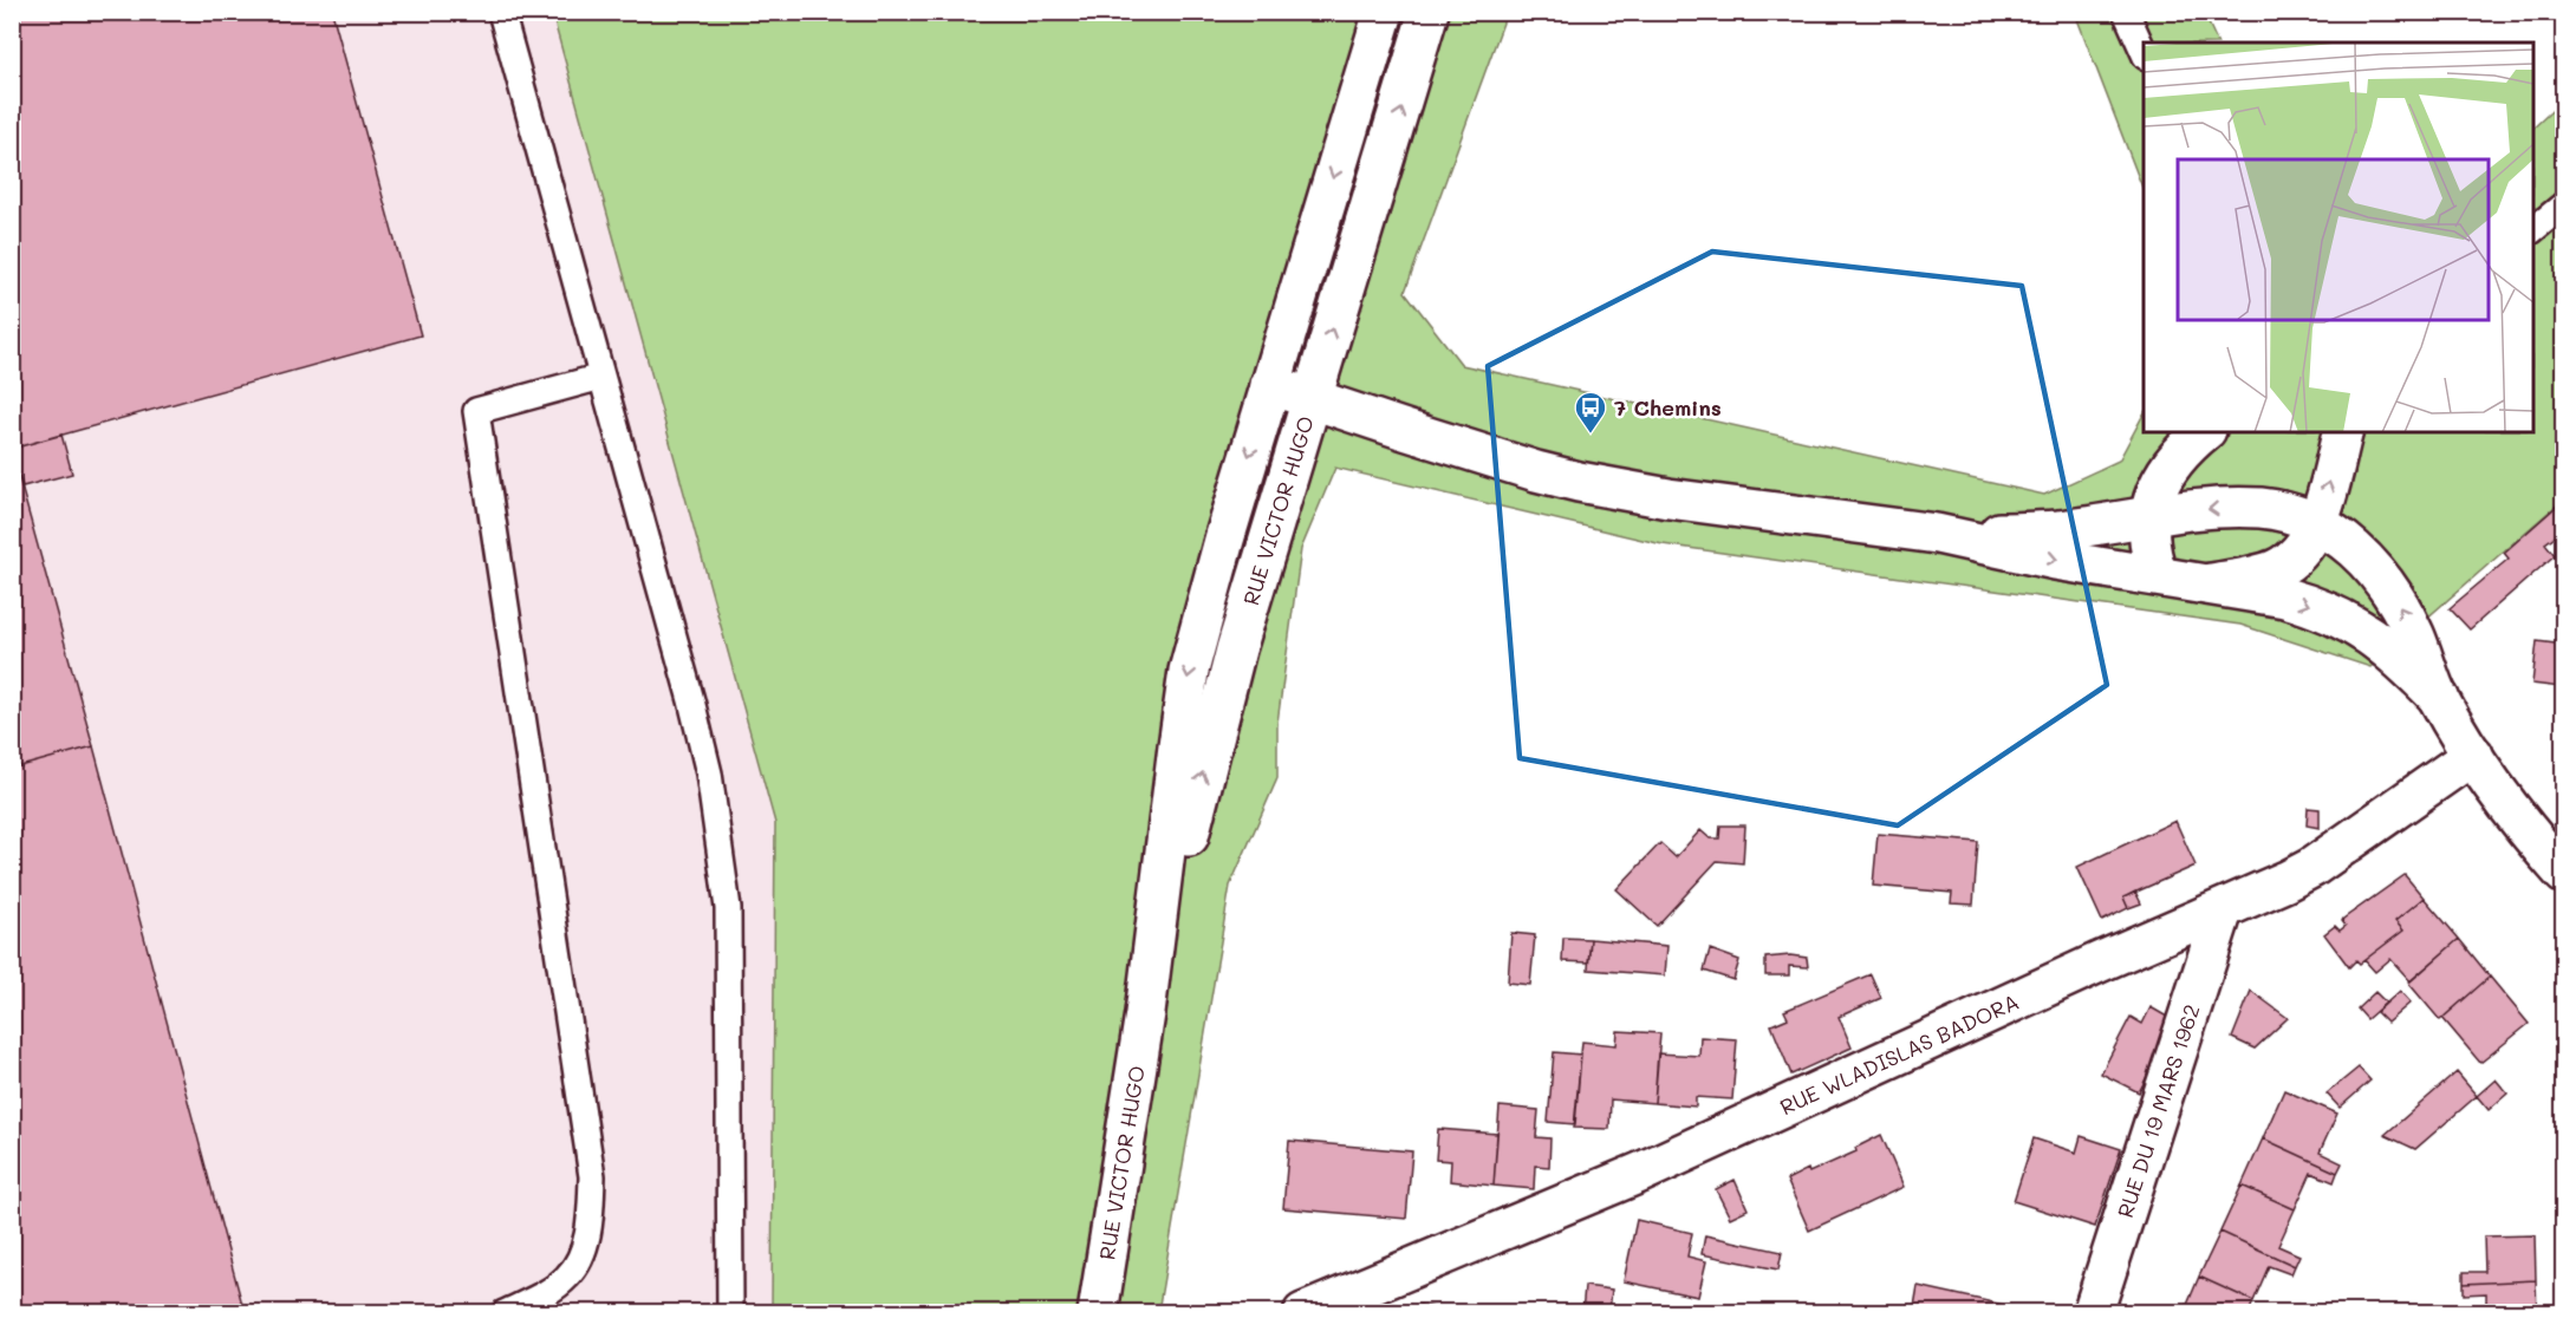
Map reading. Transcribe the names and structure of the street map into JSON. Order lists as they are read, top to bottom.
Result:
{
  "streets": {
    "street": ["RUE VICTOR HUGO", "RUE WLADISLAS BADORA", "RUE DU 19 MARS 1962"]
  },
  "crossings": [
    ["RUE WLADISLAS BADORA", "RUE DU 19 MARS 1962"]
  ],
  "places": {
    "bus stop": ["7 Chemins"]
  }
}
